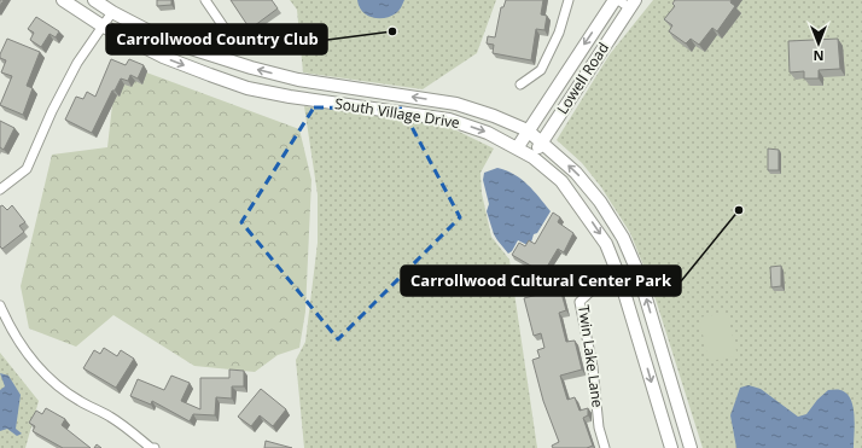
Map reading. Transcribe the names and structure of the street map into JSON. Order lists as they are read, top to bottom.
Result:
{
  "streets": {
    "street": ["Lowell Road", "South Village Drive", "Twin Lake Lane"]
  },
  "crossings": [
    ["Lowell Road", "South Village Drive"],
    ["South Village Drive", "Twin Lake Lane"]
  ],
  "places": ["Carrollwood Country Club", "Carrollwood Cultural Center Park"],
  "north": "bottom"
}
